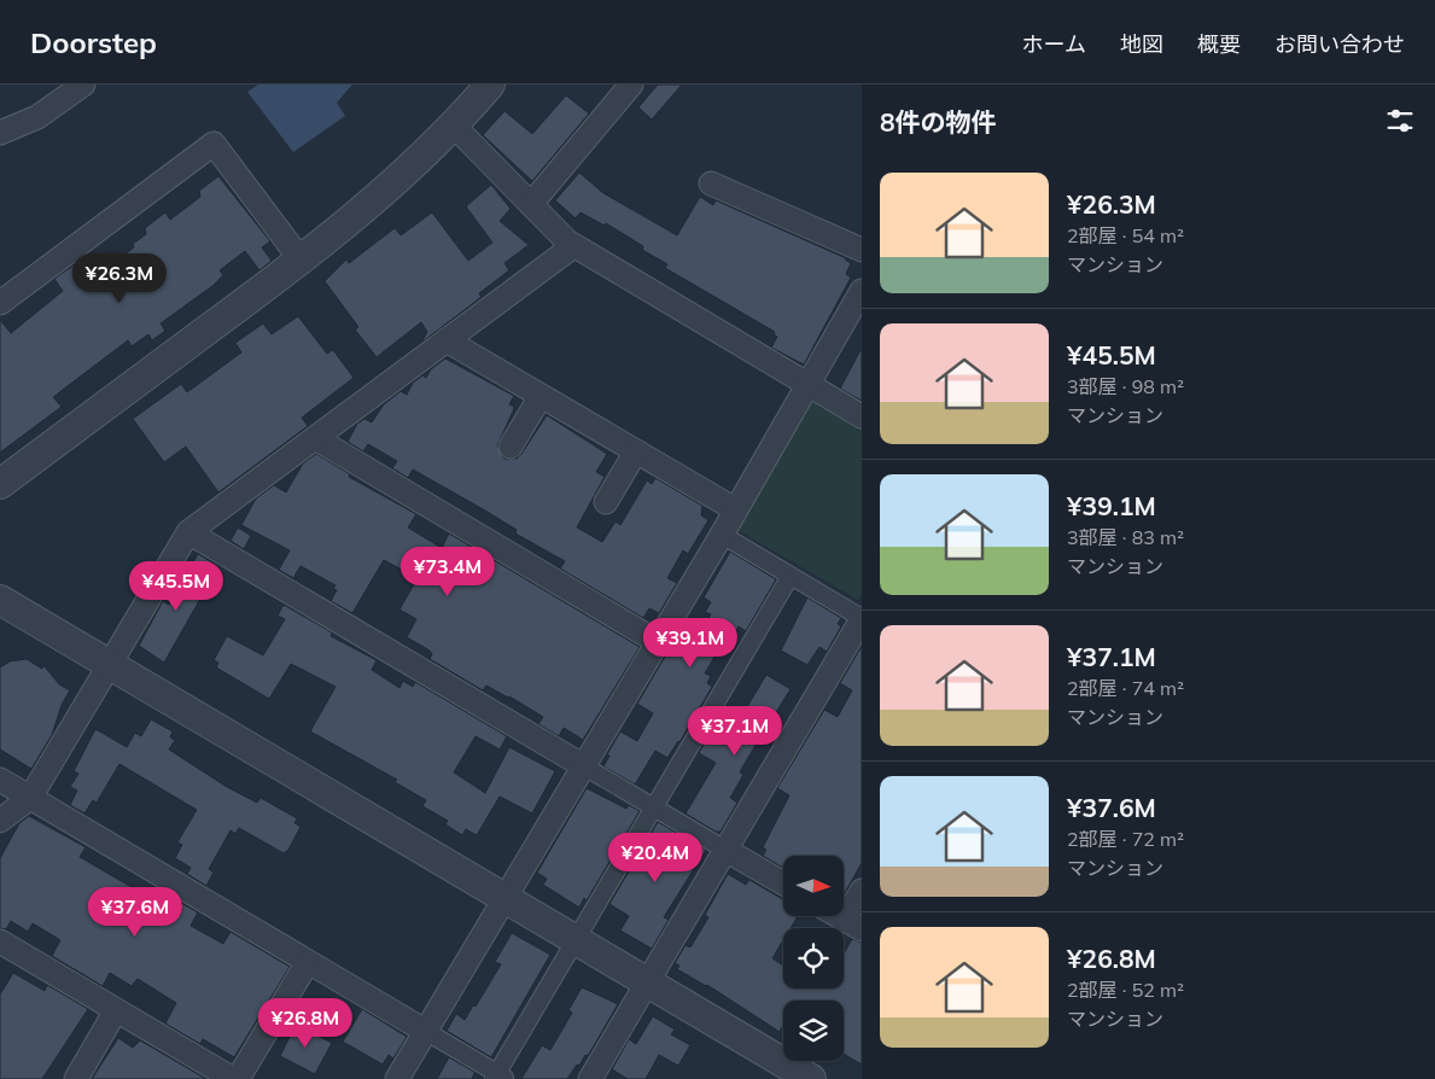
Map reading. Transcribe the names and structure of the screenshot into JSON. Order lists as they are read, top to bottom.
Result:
{
  "north": "right",
  "page": {
    "header": "Doorstep",
    "nav": [
      "ホーム",
      "地図",
      "概要",
      "お問い合わせ"
    ],
    "heading": "8件の物件",
    "list": [
      {
        "name": "¥26.3M",
        "note": "2部屋 · 54 m² · マンション"
      },
      {
        "name": "¥45.5M",
        "note": "3部屋 · 98 m² · マンション"
      },
      {
        "name": "¥39.1M",
        "note": "3部屋 · 83 m² · マンション"
      },
      {
        "name": "¥37.1M",
        "note": "2部屋 · 74 m² · マンション"
      },
      {
        "name": "¥37.6M",
        "note": "2部屋 · 72 m² · マンション"
      },
      {
        "name": "¥26.8M",
        "note": "2部屋 · 52 m² · マンション"
      }
    ],
    "price": [
      "¥26.3M",
      "¥73.4M",
      "¥45.5M",
      "¥39.1M",
      "¥37.1M",
      "¥20.4M",
      "¥37.6M",
      "¥26.8M"
    ]
  }
}
